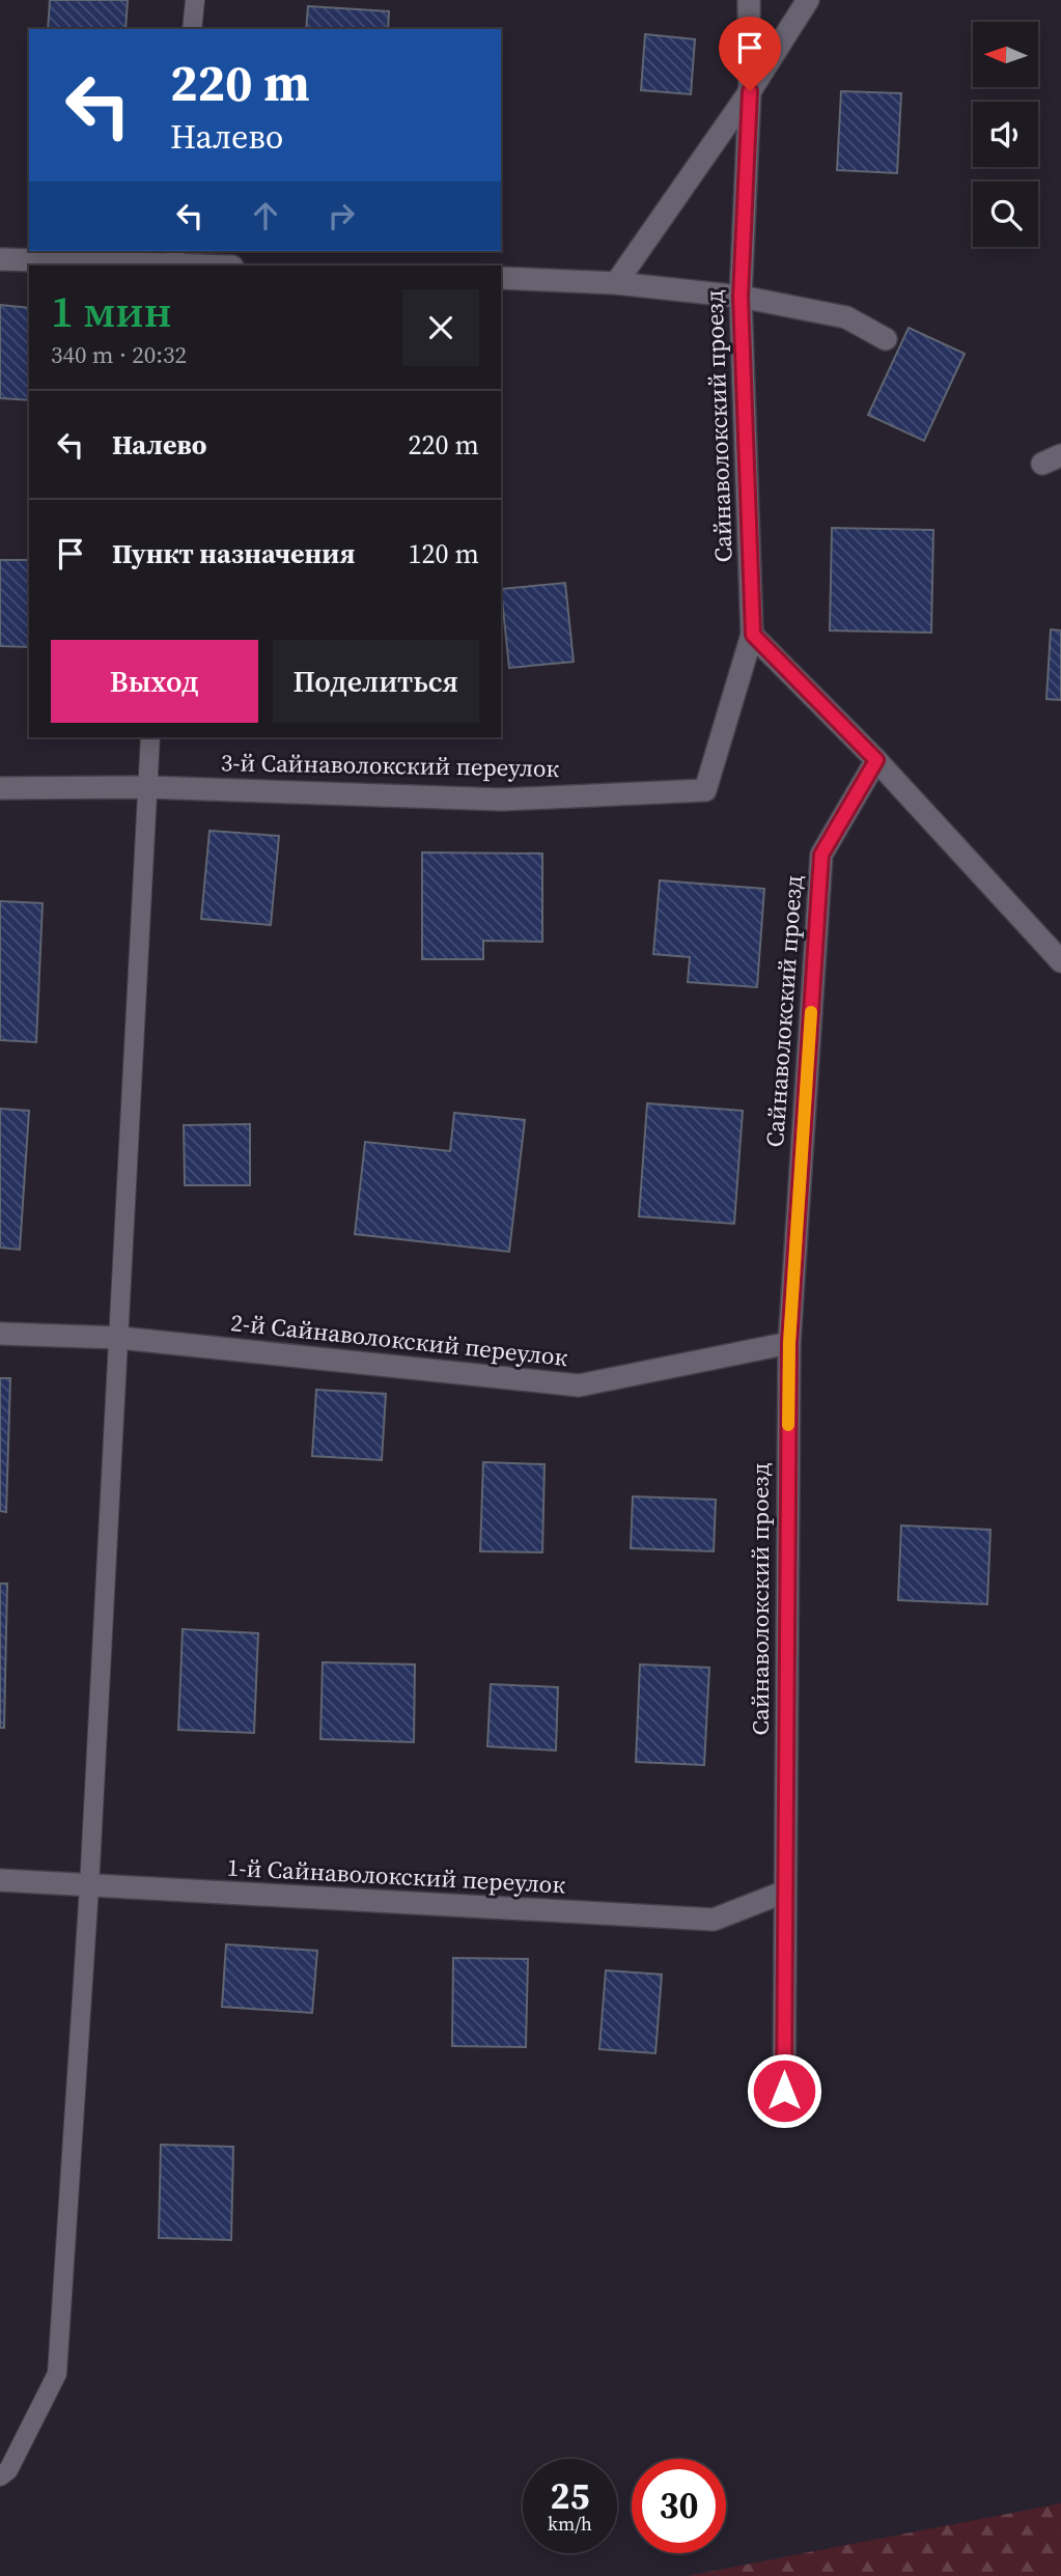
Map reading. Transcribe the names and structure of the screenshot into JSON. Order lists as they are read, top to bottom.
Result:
{
  "streets": {
    "street": [
      "Сайнаволокский проезд",
      "3-й Сайнаволокский переулок",
      "2-й Сайнаволокский переулок",
      "1-й Сайнаволокский переулок"
    ]
  },
  "crossings": [
    ["Сайнаволокский проезд", "3-й Сайнаволокский переулок"],
    ["Сайнаволокский проезд", "2-й Сайнаволокский переулок"],
    ["Сайнаволокский проезд", "1-й Сайнаволокский переулок"]
  ],
  "north": "left",
  "page": {
    "turn": ["220 m", "Налево"],
    "heading": ["1 мин", "340 m · 20:32"],
    "list": [
      {
        "name": "Налево",
        "value": "220 m"
      },
      {
        "name": "Пункт назначения",
        "value": "120 m"
      }
    ],
    "buttons": ["Выход", "Поделиться"],
    "speed": "25 km/h",
    "limit": "30"
  }
}
